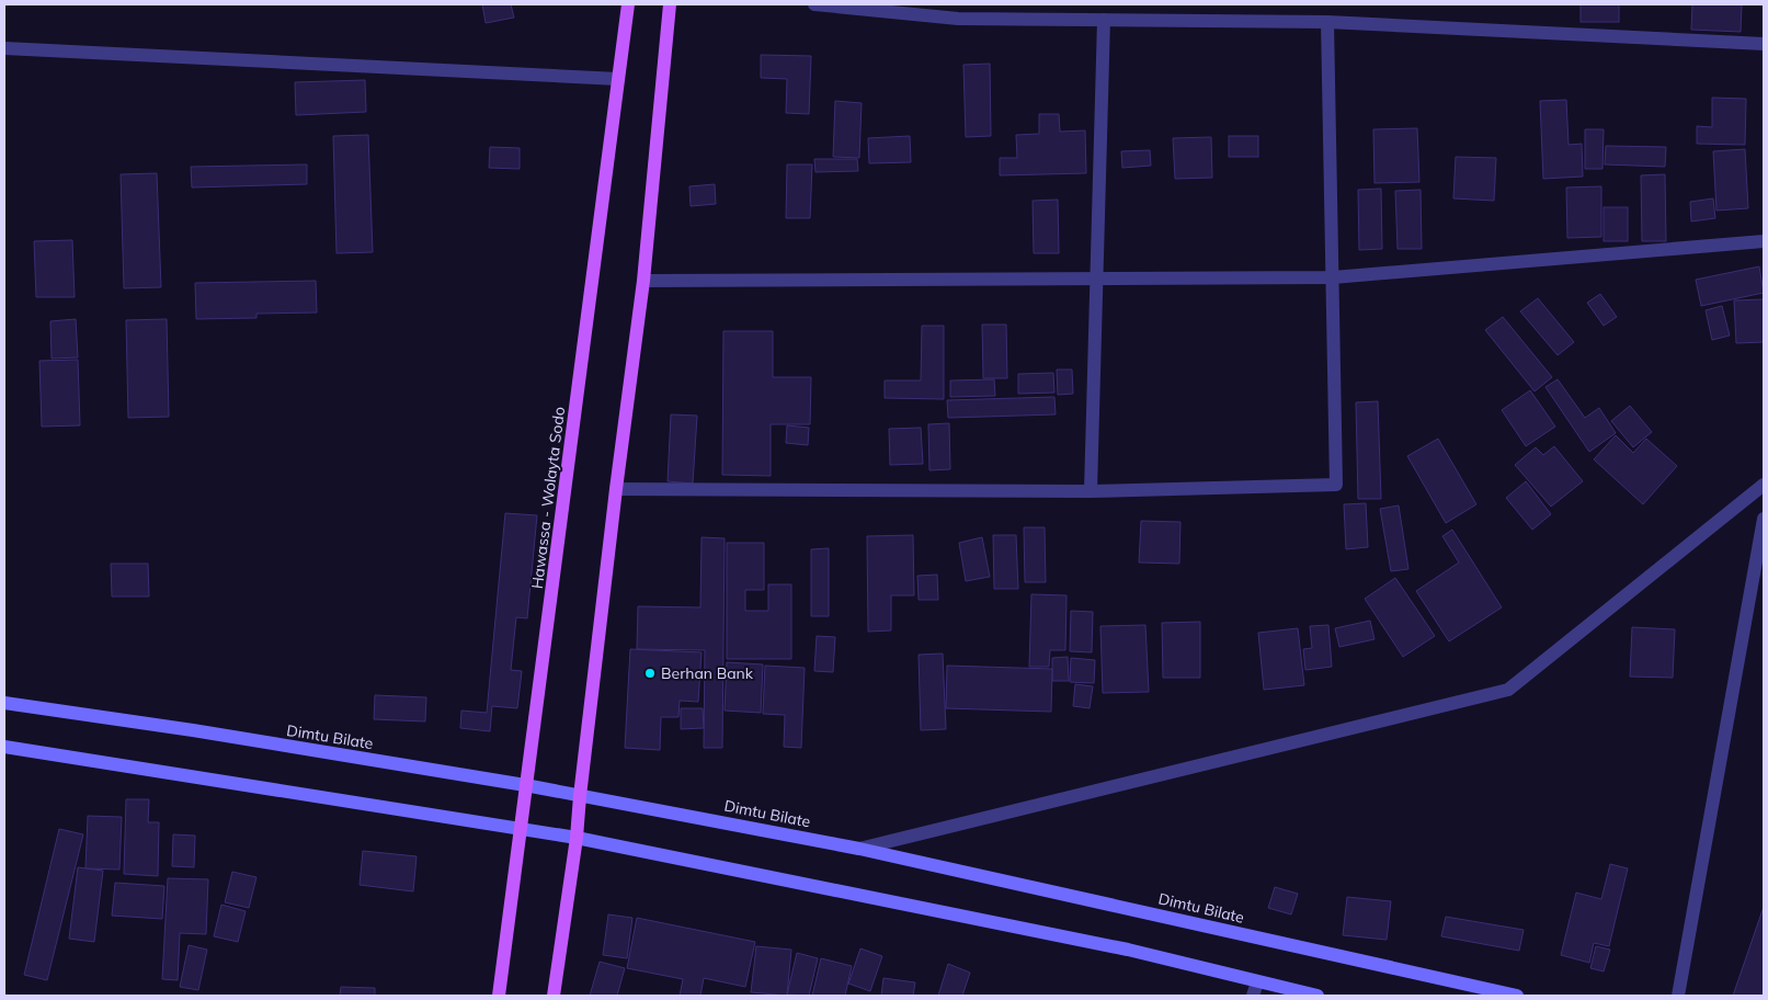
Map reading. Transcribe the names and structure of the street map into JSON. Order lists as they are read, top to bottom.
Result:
{
  "streets": {
    "main road": ["Hawassa - Wolayta Sodo", "Dimtu Bilate"]
  },
  "crossings": [
    ["Hawassa - Wolayta Sodo", "Dimtu Bilate"]
  ],
  "places": ["Berhan Bank"]
}
